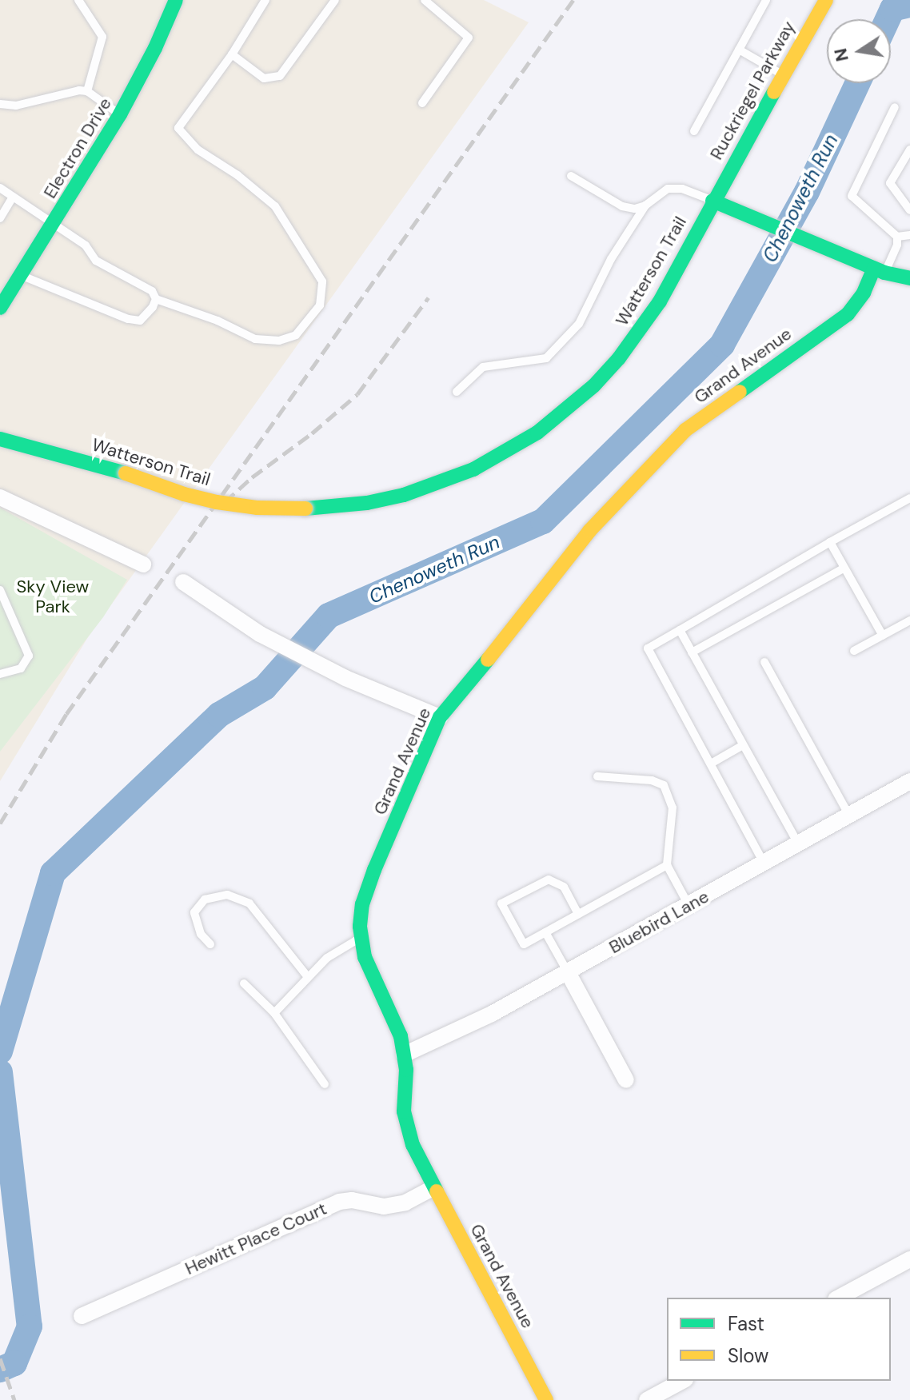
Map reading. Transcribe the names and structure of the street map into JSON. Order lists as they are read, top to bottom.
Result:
{
  "streets": {
    "street": [
      "Ruckriegel Parkway",
      "Electron Drive",
      "Watterson Trail",
      "Grand Avenue",
      "Bluebird Lane",
      "Hewitt Place Court"
    ]
  },
  "crossings": [
    ["Ruckriegel Parkway", "Watterson Trail"],
    ["Grand Avenue", "Bluebird Lane"],
    ["Grand Avenue", "Hewitt Place Court"]
  ],
  "water": ["Chenoweth Run"],
  "parks": ["Sky View Park"],
  "legend": ["Fast", "Slow"],
  "north": "left"
}
